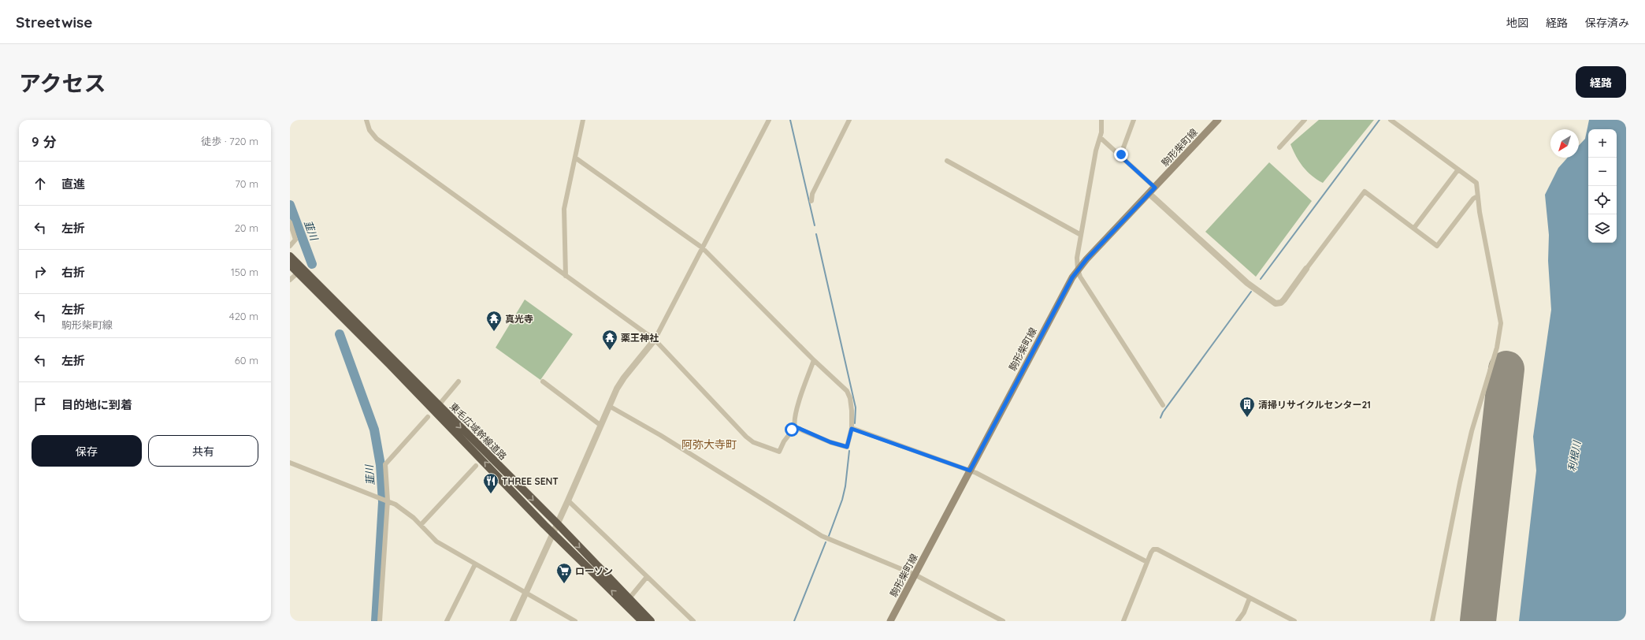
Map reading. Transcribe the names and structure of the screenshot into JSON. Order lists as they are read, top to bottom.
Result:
{
  "streets": {
    "highway": ["東毛広域幹線道路"],
    "main road": ["駒形柴町線"]
  },
  "districts": ["阿弥大寺町"],
  "water": ["韮川", "利根川"],
  "places": {
    "temple": ["真光寺", "薬王神社"],
    "building": ["清掃リサイクルセンター21"],
    "restaurant": ["THREE SENT"],
    "supermarket": ["ローソン"]
  },
  "north": "bottom left",
  "page": {
    "header": "Streetwise",
    "nav": ["地図", "経路", "保存済み"],
    "title": "アクセス",
    "buttons": [
      "経路",
      ["保存", "共有"]
    ],
    "heading": ["9 分", "徒歩 · 720 m"],
    "map_buttons": ["+", "−"],
    "list": [
      ["直進", "70 m"],
      ["左折", "20 m"],
      ["右折", "150 m"],
      ["左折", "駒形柴町線", "420 m"],
      ["左折", "60 m"],
      "目的地に到着"
    ]
  }
}
